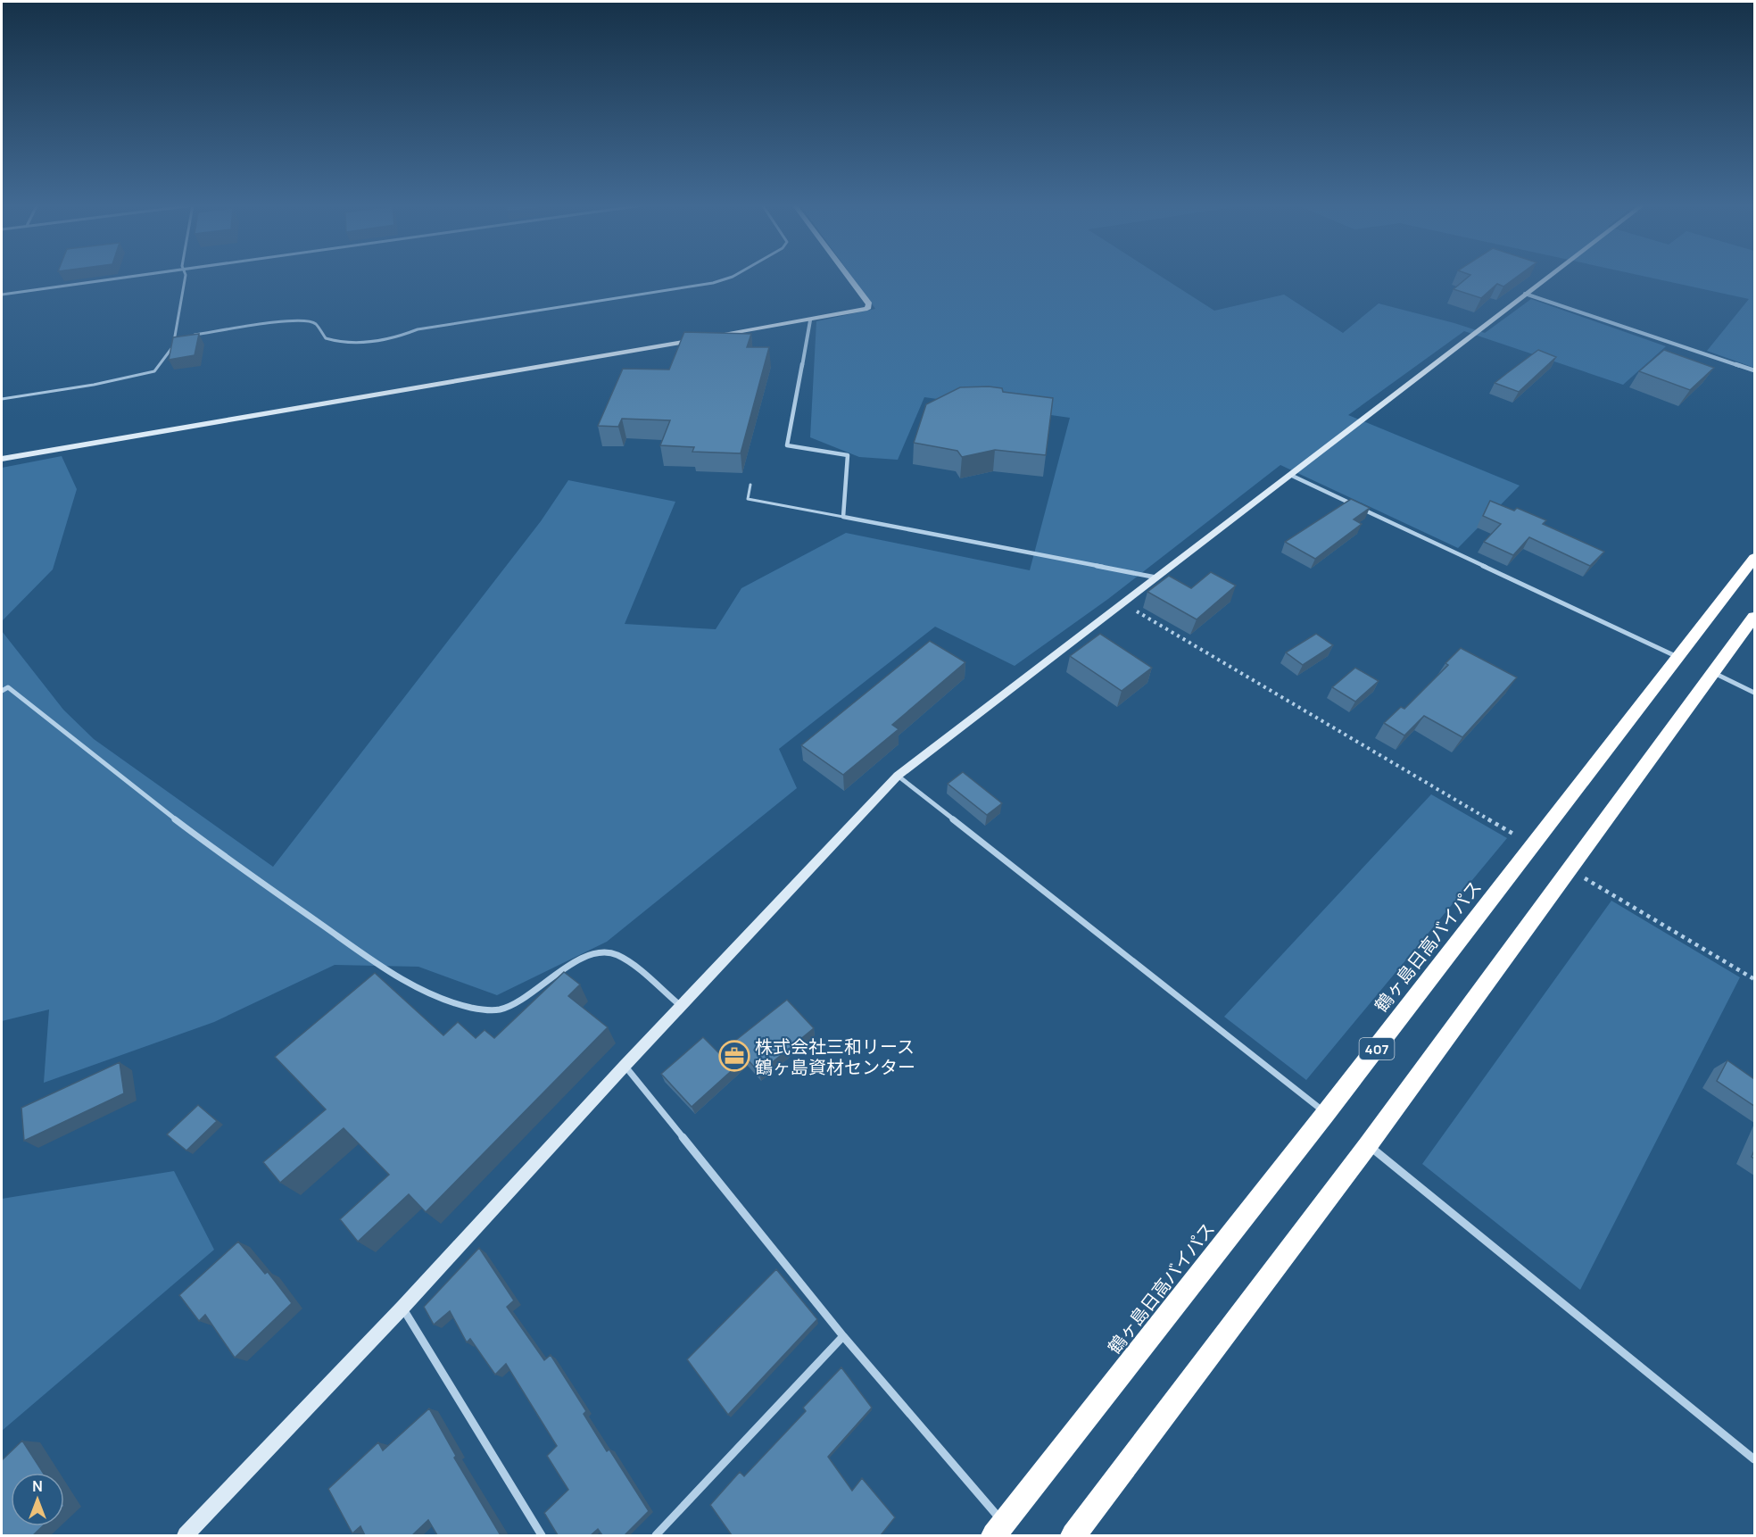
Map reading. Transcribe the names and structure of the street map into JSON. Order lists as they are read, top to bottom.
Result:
{
  "streets": {
    "highway": ["鶴ヶ島日高バイパス", "407"]
  },
  "places": {
    "office": ["株式会社三和リース 鶴ヶ島資材センター"]
  },
  "north": "top"
}
